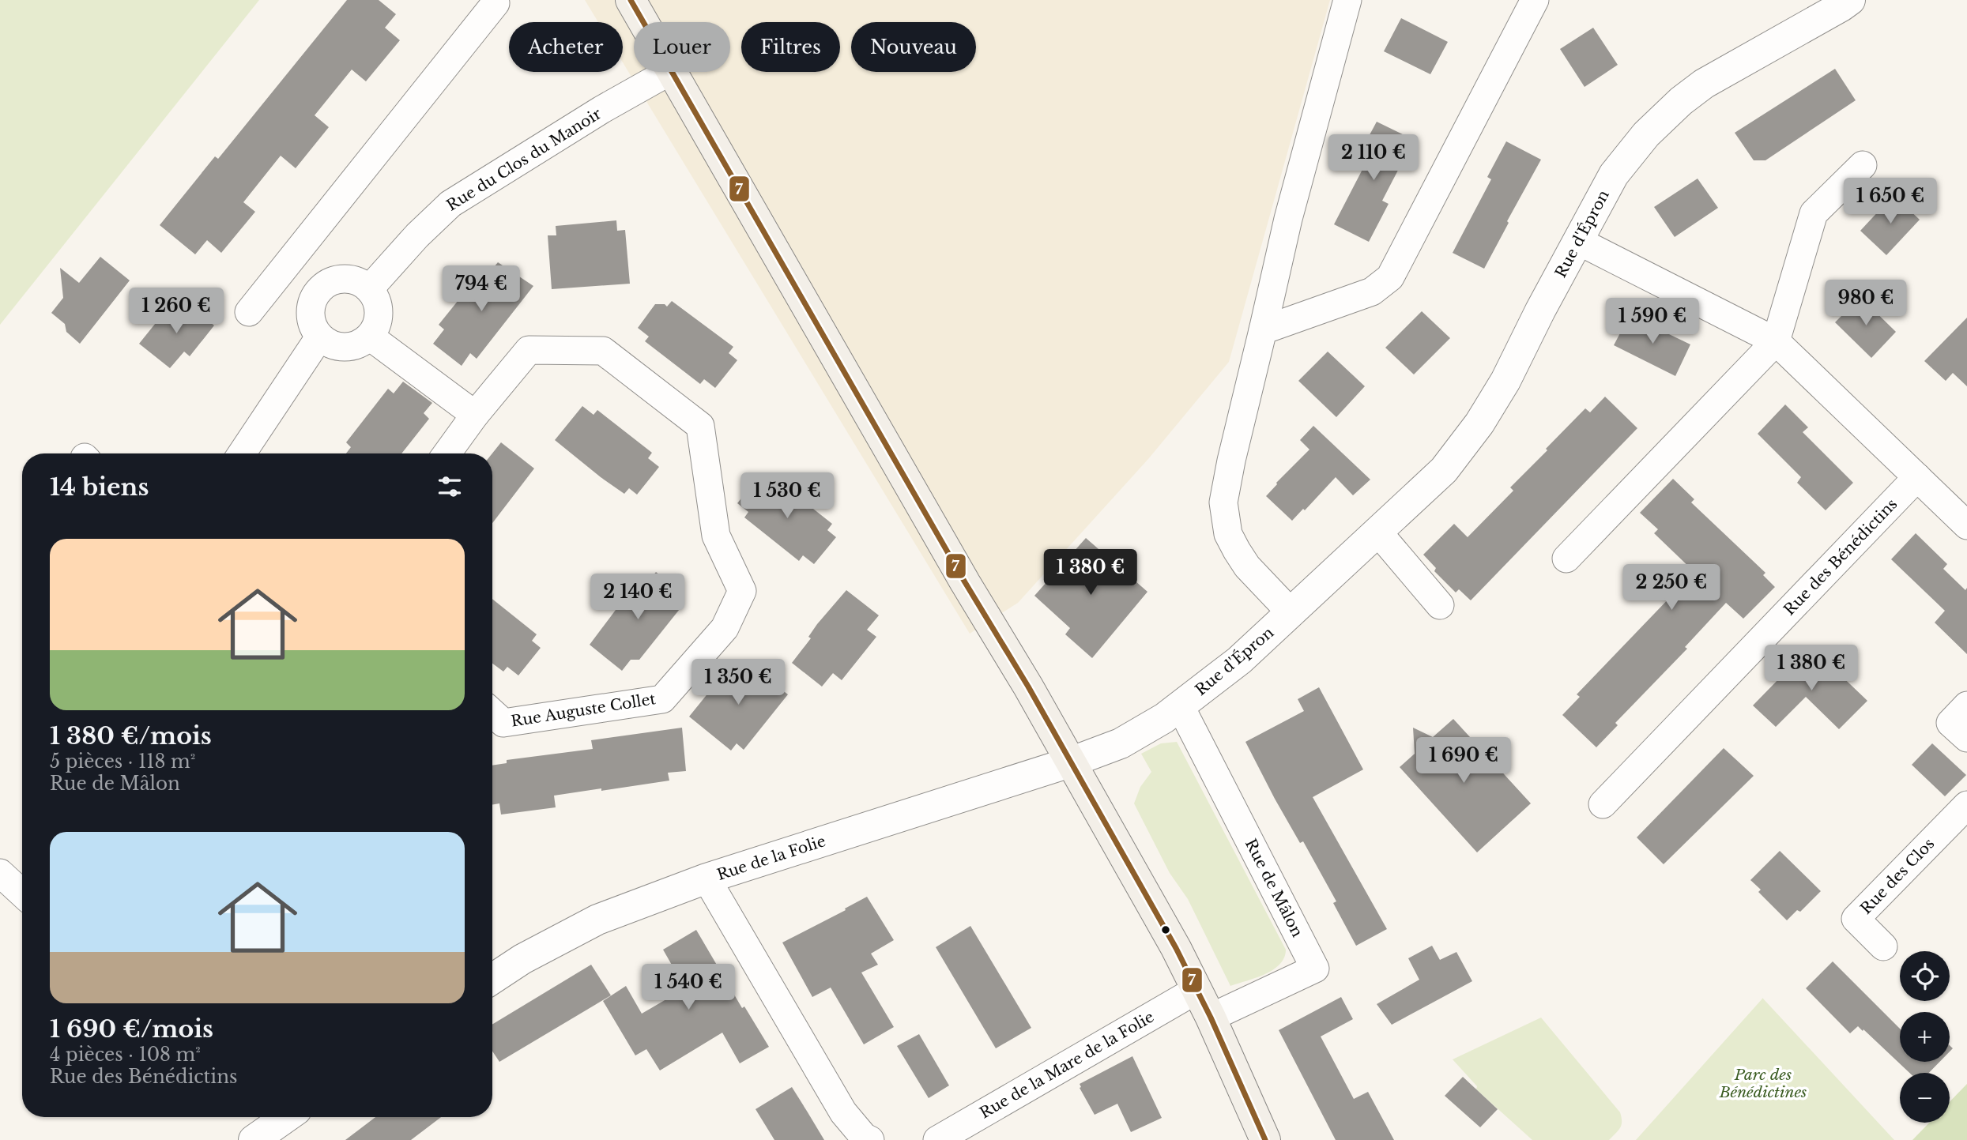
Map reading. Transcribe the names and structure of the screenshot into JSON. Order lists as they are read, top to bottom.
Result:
{
  "streets": {
    "street": [
      "Rue du Clos du Manoir",
      "Rue d'Épron",
      "Rue des Bénédictins",
      "Rue Auguste Collet",
      "Rue de la Folie",
      "Rue des Clos",
      "Rue de Mâlon",
      "Rue de la Mare de la Folie"
    ]
  },
  "crossings": [
    ["Rue d'Épron", "Rue de la Folie"],
    ["Rue d'Épron", "Rue de Mâlon"]
  ],
  "parks": ["Parc des Bénédictines"],
  "lines": ["transit line 7"],
  "page": {
    "chip": [
      "Acheter",
      "Louer",
      "Filtres",
      "Nouveau"
    ],
    "price": [
      "2 110 €",
      "1 650 €",
      "794 €",
      "980 €",
      "1 260 €",
      "1 590 €",
      "1 530 €",
      "1 380 €",
      "2 250 €",
      "2 140 €",
      "1 380 €",
      "1 350 €",
      "1 690 €",
      "1 540 €"
    ],
    "heading": "14 biens",
    "list": [
      {
        "name": "1 380 €/mois",
        "note": "5 pièces · 118 m² · Rue de Mâlon"
      },
      {
        "name": "1 690 €/mois",
        "note": "4 pièces · 108 m² · Rue des Bénédictins"
      }
    ],
    "map_buttons": ["+", "−"]
  }
}
